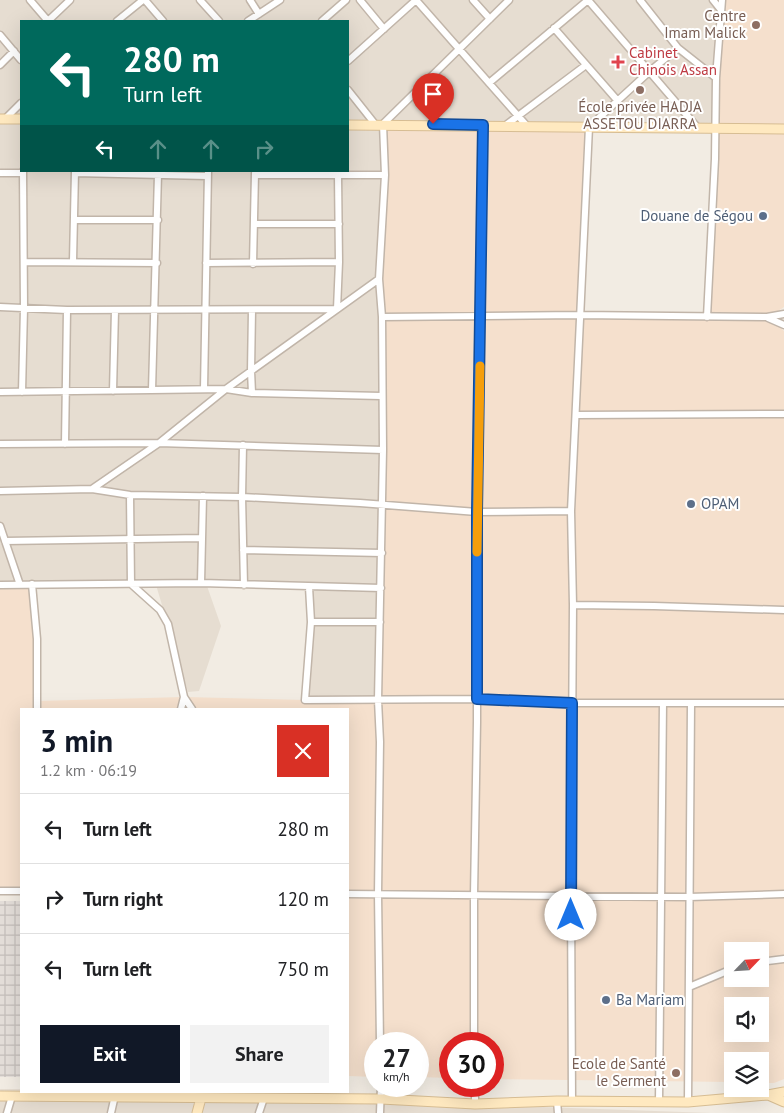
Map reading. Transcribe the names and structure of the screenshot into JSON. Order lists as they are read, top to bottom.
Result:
{
  "places": {
    "other": [
      "Centre Imam Malick",
      "École privée HADJA ASSETOU DIARRA",
      "Douane de Ségou",
      "OPAM",
      "Ba Mariam",
      "Ecole de Santé le Serment"
    ],
    "health": ["Cabinet Chinois Assan"]
  },
  "north": "top right",
  "page": {
    "turn": ["280 m", "Turn left"],
    "heading": ["3 min", "1.2 km · 06:19"],
    "list": [
      {
        "name": "Turn left",
        "value": "280 m"
      },
      {
        "name": "Turn right",
        "value": "120 m"
      },
      {
        "name": "Turn left",
        "value": "750 m"
      }
    ],
    "buttons": ["Exit", "Share"],
    "speed": "27 km/h",
    "limit": "30"
  }
}
